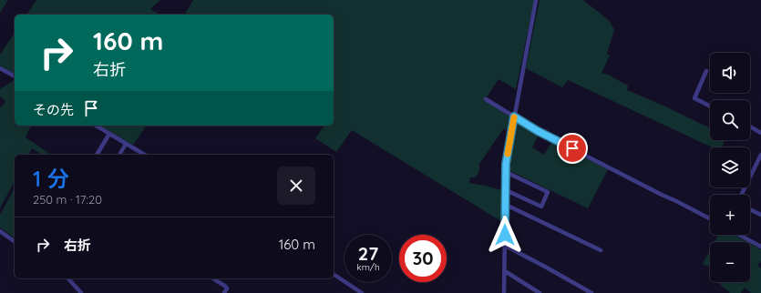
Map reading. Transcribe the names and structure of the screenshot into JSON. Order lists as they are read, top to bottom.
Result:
{
  "page": {
    "turn": ["160 m", "右折"],
    "map_buttons": ["+", "−"],
    "then": "その先",
    "heading": ["1 分", "250 m · 17:20"],
    "list": [
      {
        "name": "右折",
        "value": "160 m"
      }
    ],
    "speed": "27 km/h",
    "limit": "30"
  }
}
